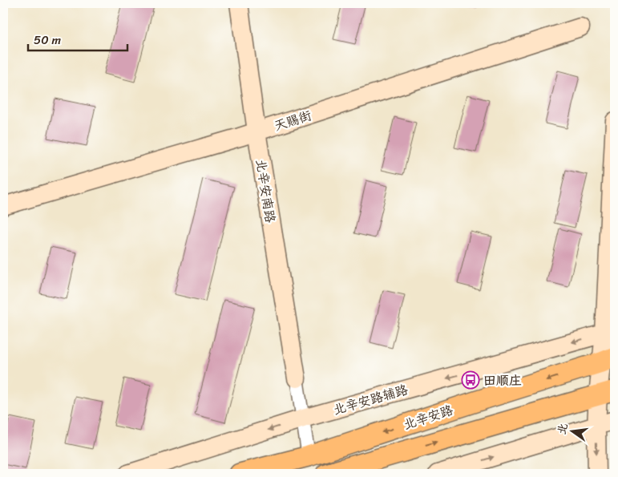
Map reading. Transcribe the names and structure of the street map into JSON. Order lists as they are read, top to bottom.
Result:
{
  "streets": {
    "main road": ["北辛安路"],
    "street": ["天赐街", "北辛安南路", "北辛安路辅路"]
  },
  "crossings": [
    ["天赐街", "北辛安南路"]
  ],
  "places": {
    "bus stop": ["田顺庄"]
  },
  "scale_bar": "50 m",
  "north": "left"
}
